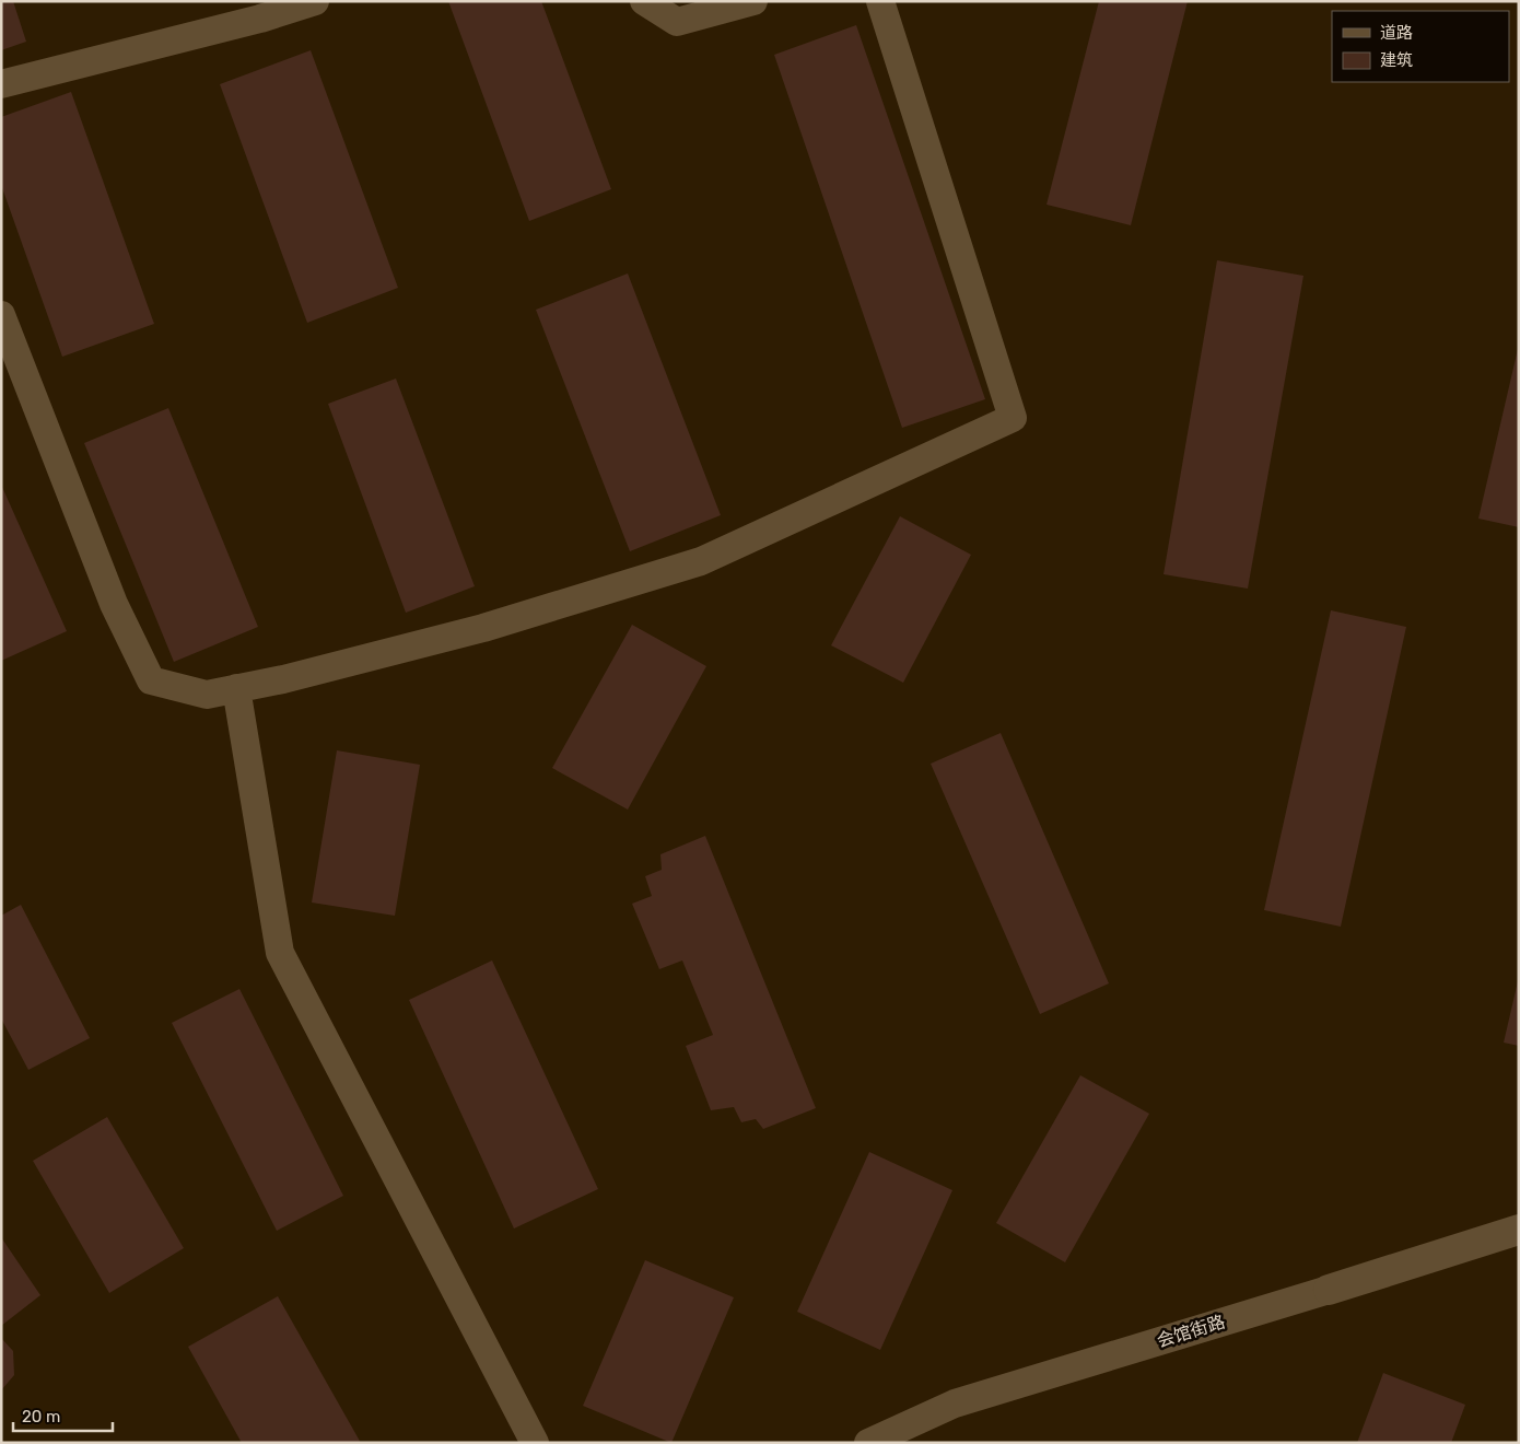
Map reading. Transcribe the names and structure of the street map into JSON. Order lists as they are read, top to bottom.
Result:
{
  "streets": {
    "street": ["会馆街路"]
  },
  "legend": ["道路", "建筑"],
  "scale_bar": "20 m"
}
